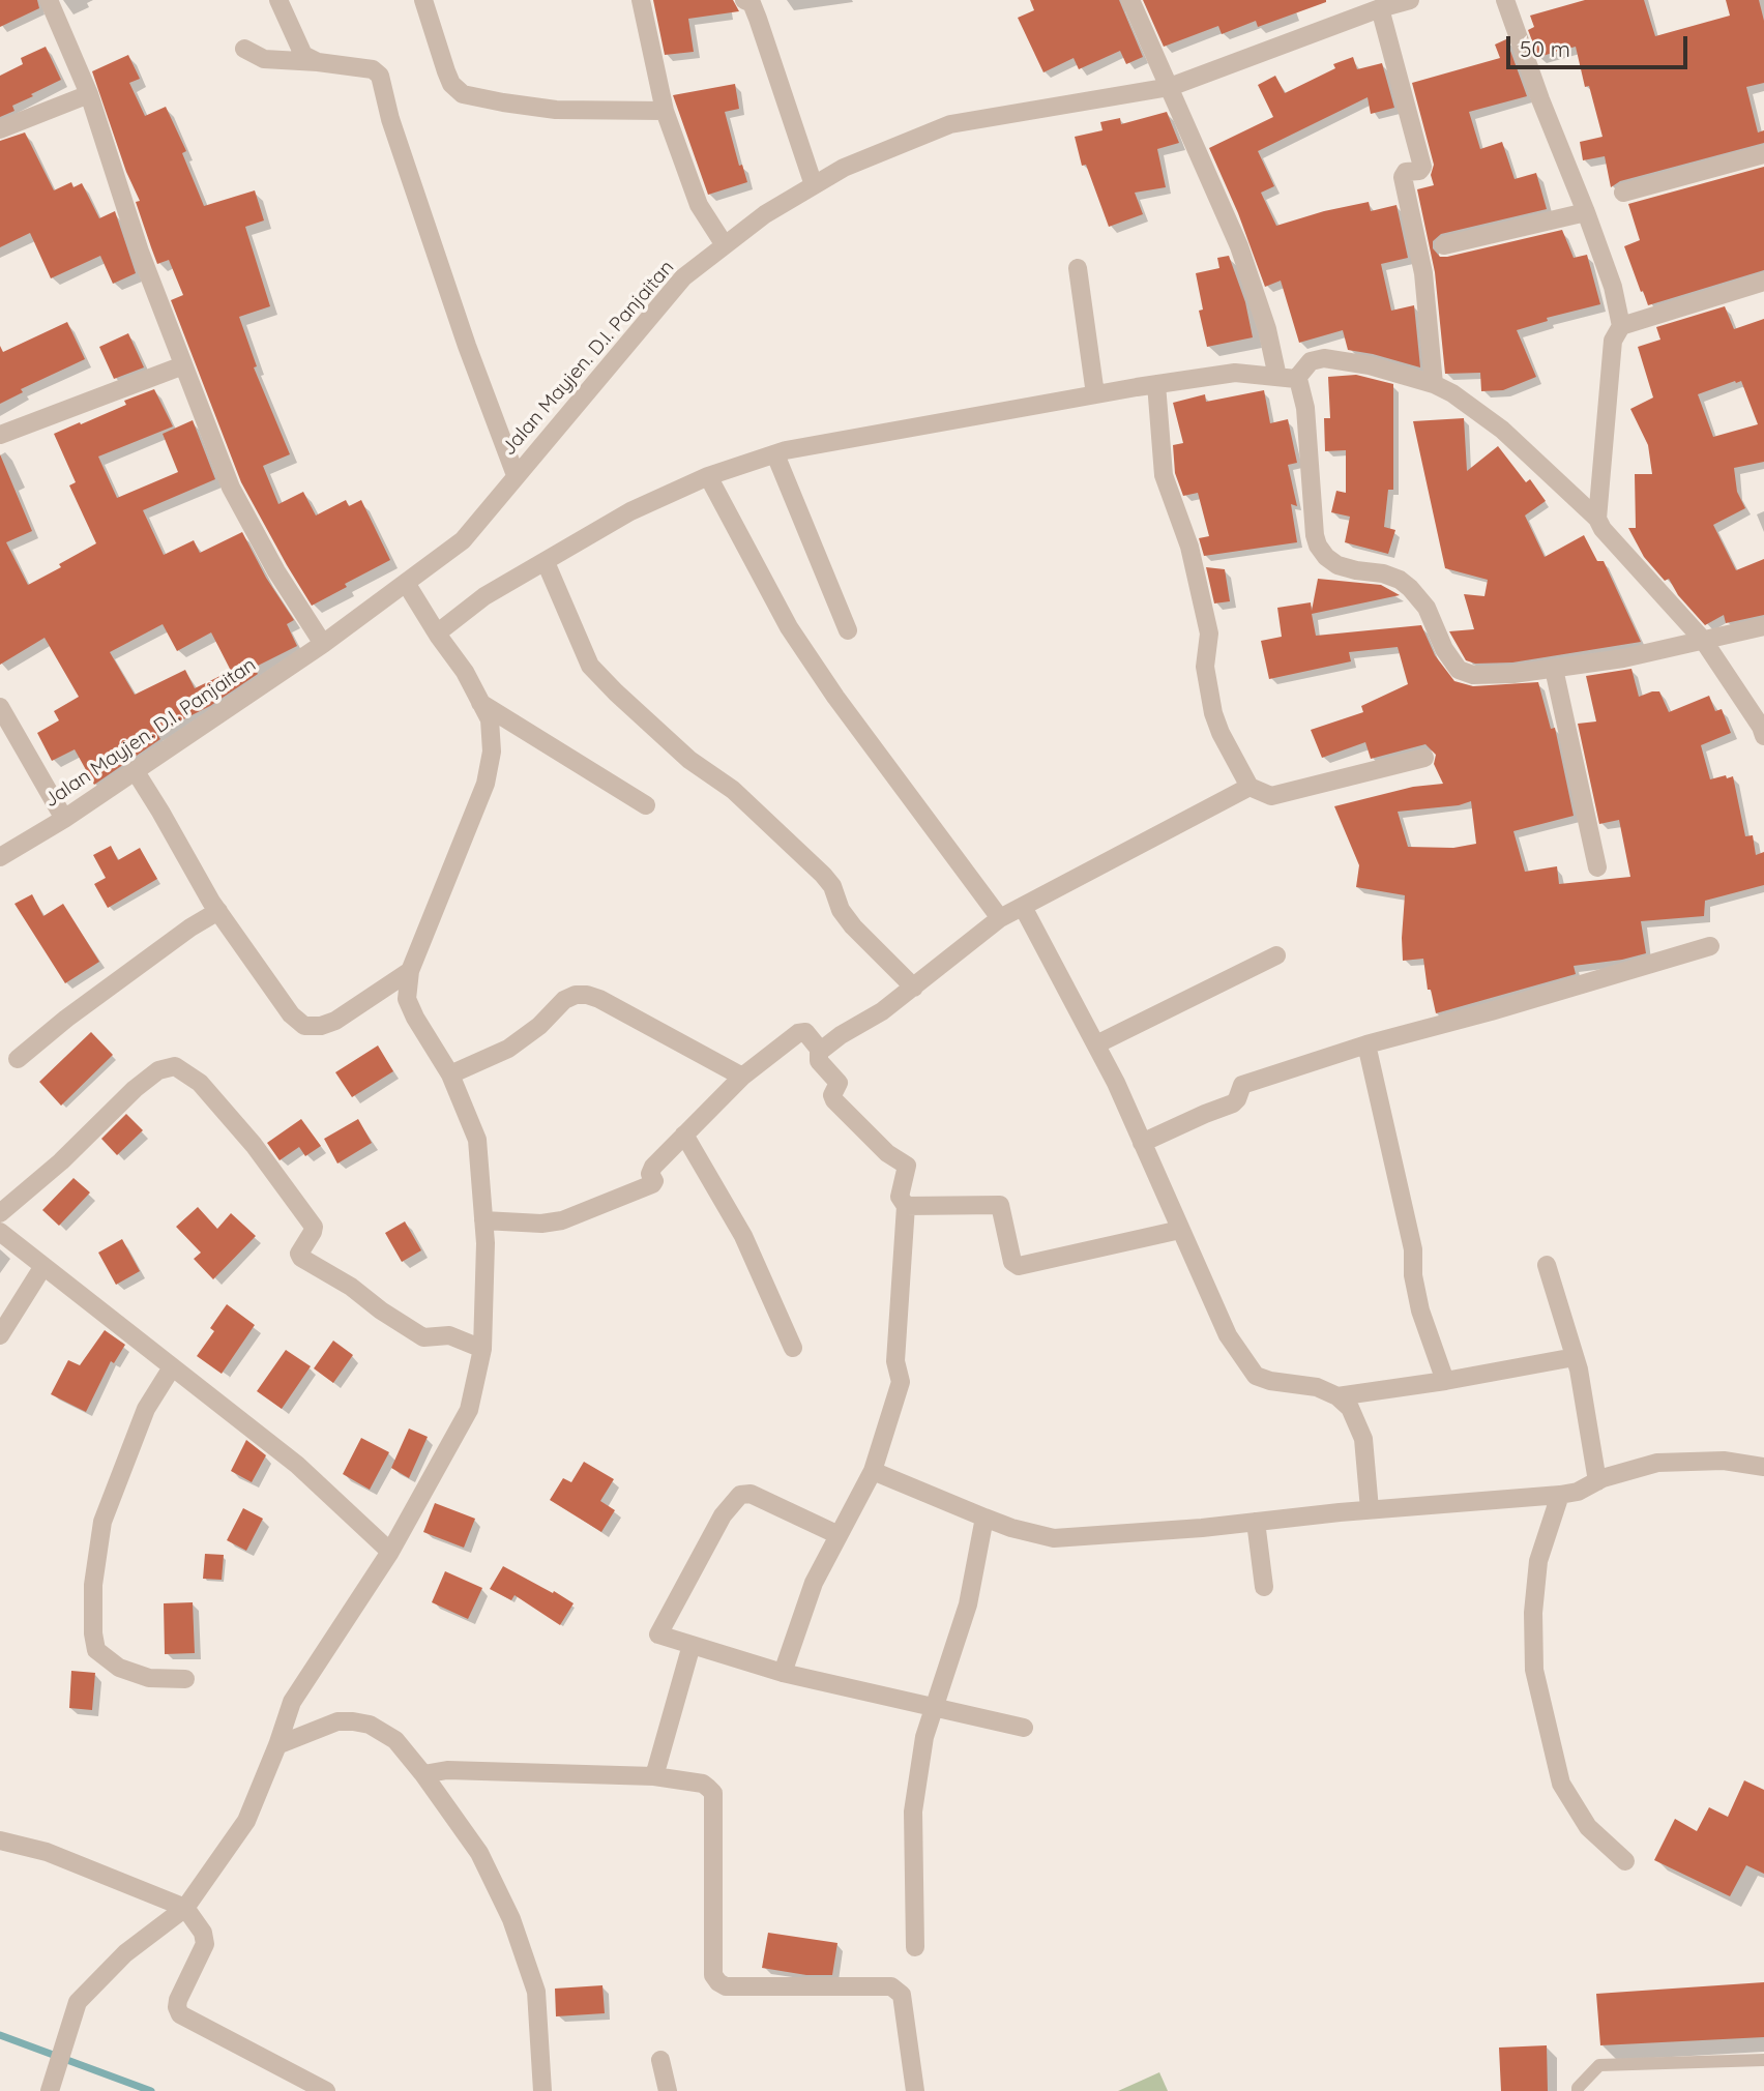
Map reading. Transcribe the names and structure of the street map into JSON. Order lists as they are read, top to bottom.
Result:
{
  "streets": {
    "street": ["Jalan Mayjen. D.I. Panjaitan"]
  },
  "scale_bar": "50 m"
}
